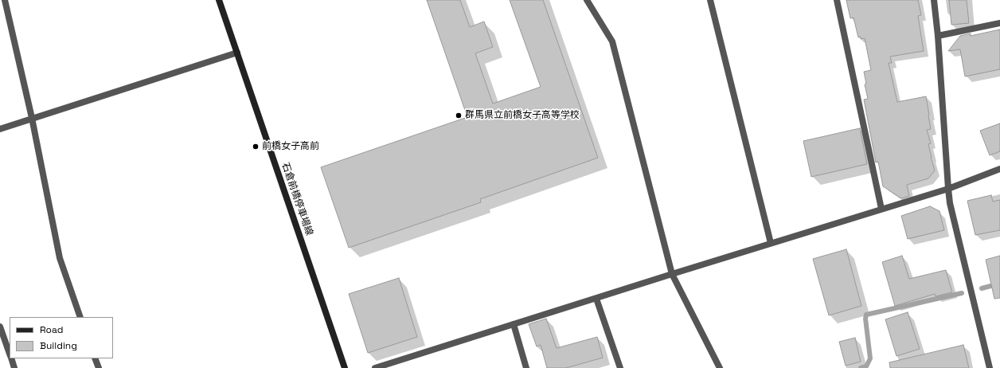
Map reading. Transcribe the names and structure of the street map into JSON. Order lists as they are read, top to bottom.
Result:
{
  "streets": {
    "main road": ["石倉前橋停車場線"]
  },
  "places": ["群馬県立前橋女子高等学校", "前橋女子高前"],
  "legend": ["Road", "Building"]
}
